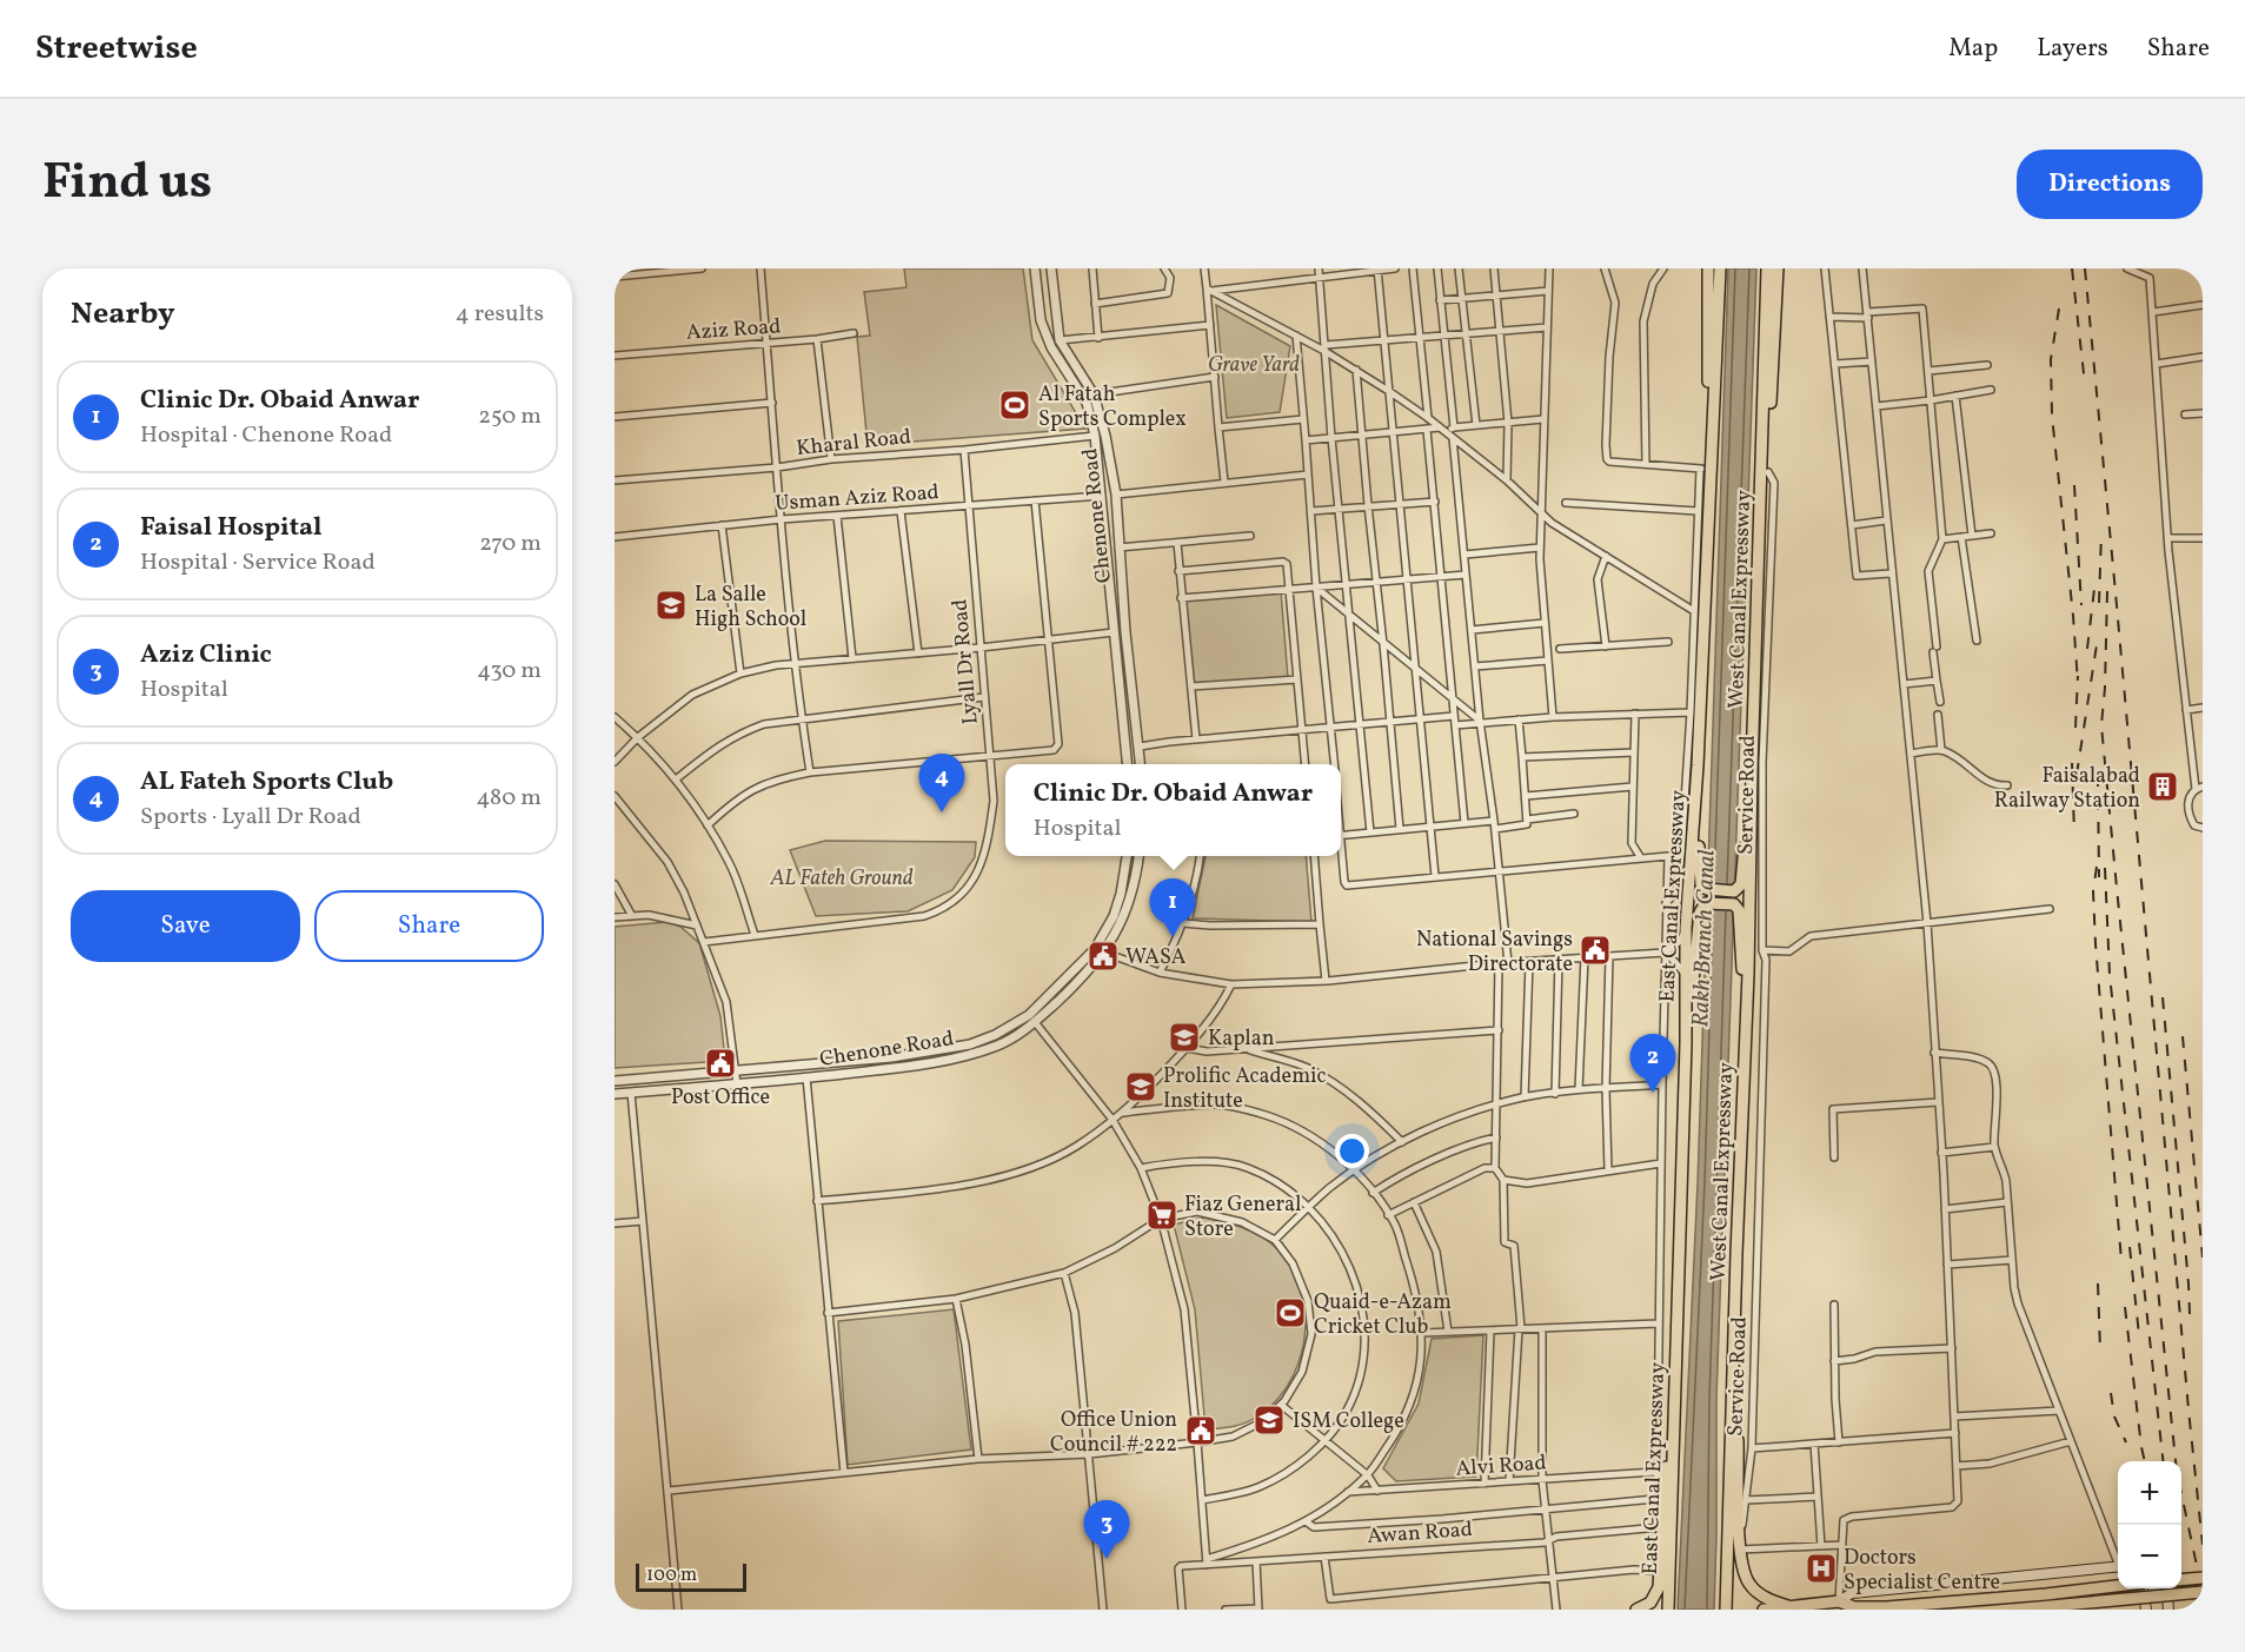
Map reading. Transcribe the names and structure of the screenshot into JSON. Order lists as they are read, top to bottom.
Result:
{
  "streets": {
    "main road": ["West Canal Expressway", "East Canal Expressway"],
    "street": [
      "Aziz Road",
      "Kharal Road",
      "Usman Aziz Road",
      "Chenone Road",
      "Lyall Dr Road",
      "Service Road",
      "Alvi Road",
      "Awan Road"
    ]
  },
  "crossings": [
    ["Kharal Road", "Chenone Road"],
    ["Kharal Road", "Lyall Dr Road"],
    ["Usman Aziz Road", "Chenone Road"],
    ["Usman Aziz Road", "Lyall Dr Road"]
  ],
  "water": ["Rakh Branch Canal"],
  "parks": ["Grave Yard", "AL Fateh Ground"],
  "places": {
    "sports": ["Al Fatah Sports Complex", "Quaid-e-Azam Cricket Club"],
    "school or university": [
      "La Salle High School",
      "Kaplan",
      "Prolific Academic Institute",
      "ISM College"
    ],
    "building": ["Faisalabad Railway Station"],
    "public building": [
      "National Savings Directorate",
      "WASA",
      "Post Office",
      "Office Union Council # 222"
    ],
    "supermarket": ["Fiaz General Store"],
    "hospital": ["Doctors Specialist Centre"]
  },
  "scale_bar": "100 m",
  "page": {
    "header": "Streetwise",
    "nav": ["Map", "Layers", "Share"],
    "title": "Find us",
    "buttons": [
      "Directions",
      ["Save", "Share"]
    ],
    "heading": ["Nearby", "4 results"],
    "list": [
      {
        "mark": "1",
        "name": "Clinic Dr. Obaid Anwar",
        "note": "Hospital · Chenone Road",
        "value": "250 m"
      },
      {
        "mark": "2",
        "name": "Faisal Hospital",
        "note": "Hospital · Service Road",
        "value": "270 m"
      },
      {
        "mark": "3",
        "name": "Aziz Clinic",
        "note": "Hospital",
        "value": "430 m"
      },
      {
        "mark": "4",
        "name": "AL Fateh Sports Club",
        "note": "Sports · Lyall Dr Road",
        "value": "480 m"
      }
    ],
    "pins": [
      "4",
      "1",
      "2",
      "3"
    ],
    "popup": ["Clinic Dr. Obaid Anwar", "Hospital"],
    "map_buttons": ["+", "−"],
    "scale": "100 m"
  }
}
